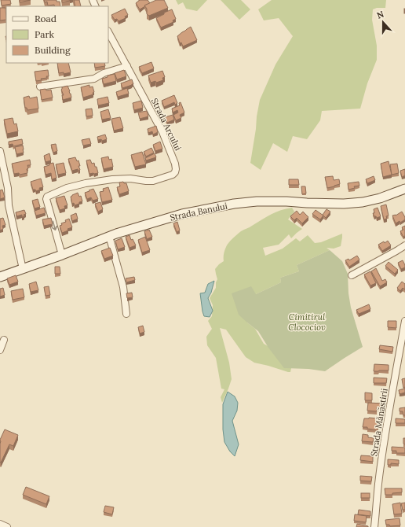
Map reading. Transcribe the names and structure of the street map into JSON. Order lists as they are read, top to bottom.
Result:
{
  "streets": {
    "street": ["Strada Arcului", "Strada Banului", "Strada Mănăstirii"]
  },
  "crossings": [
    ["Strada Arcului", "Strada Banului"]
  ],
  "parks": ["Cimitirul Clocociov"],
  "legend": ["Road", "Park", "Building"],
  "north": "top"
}
